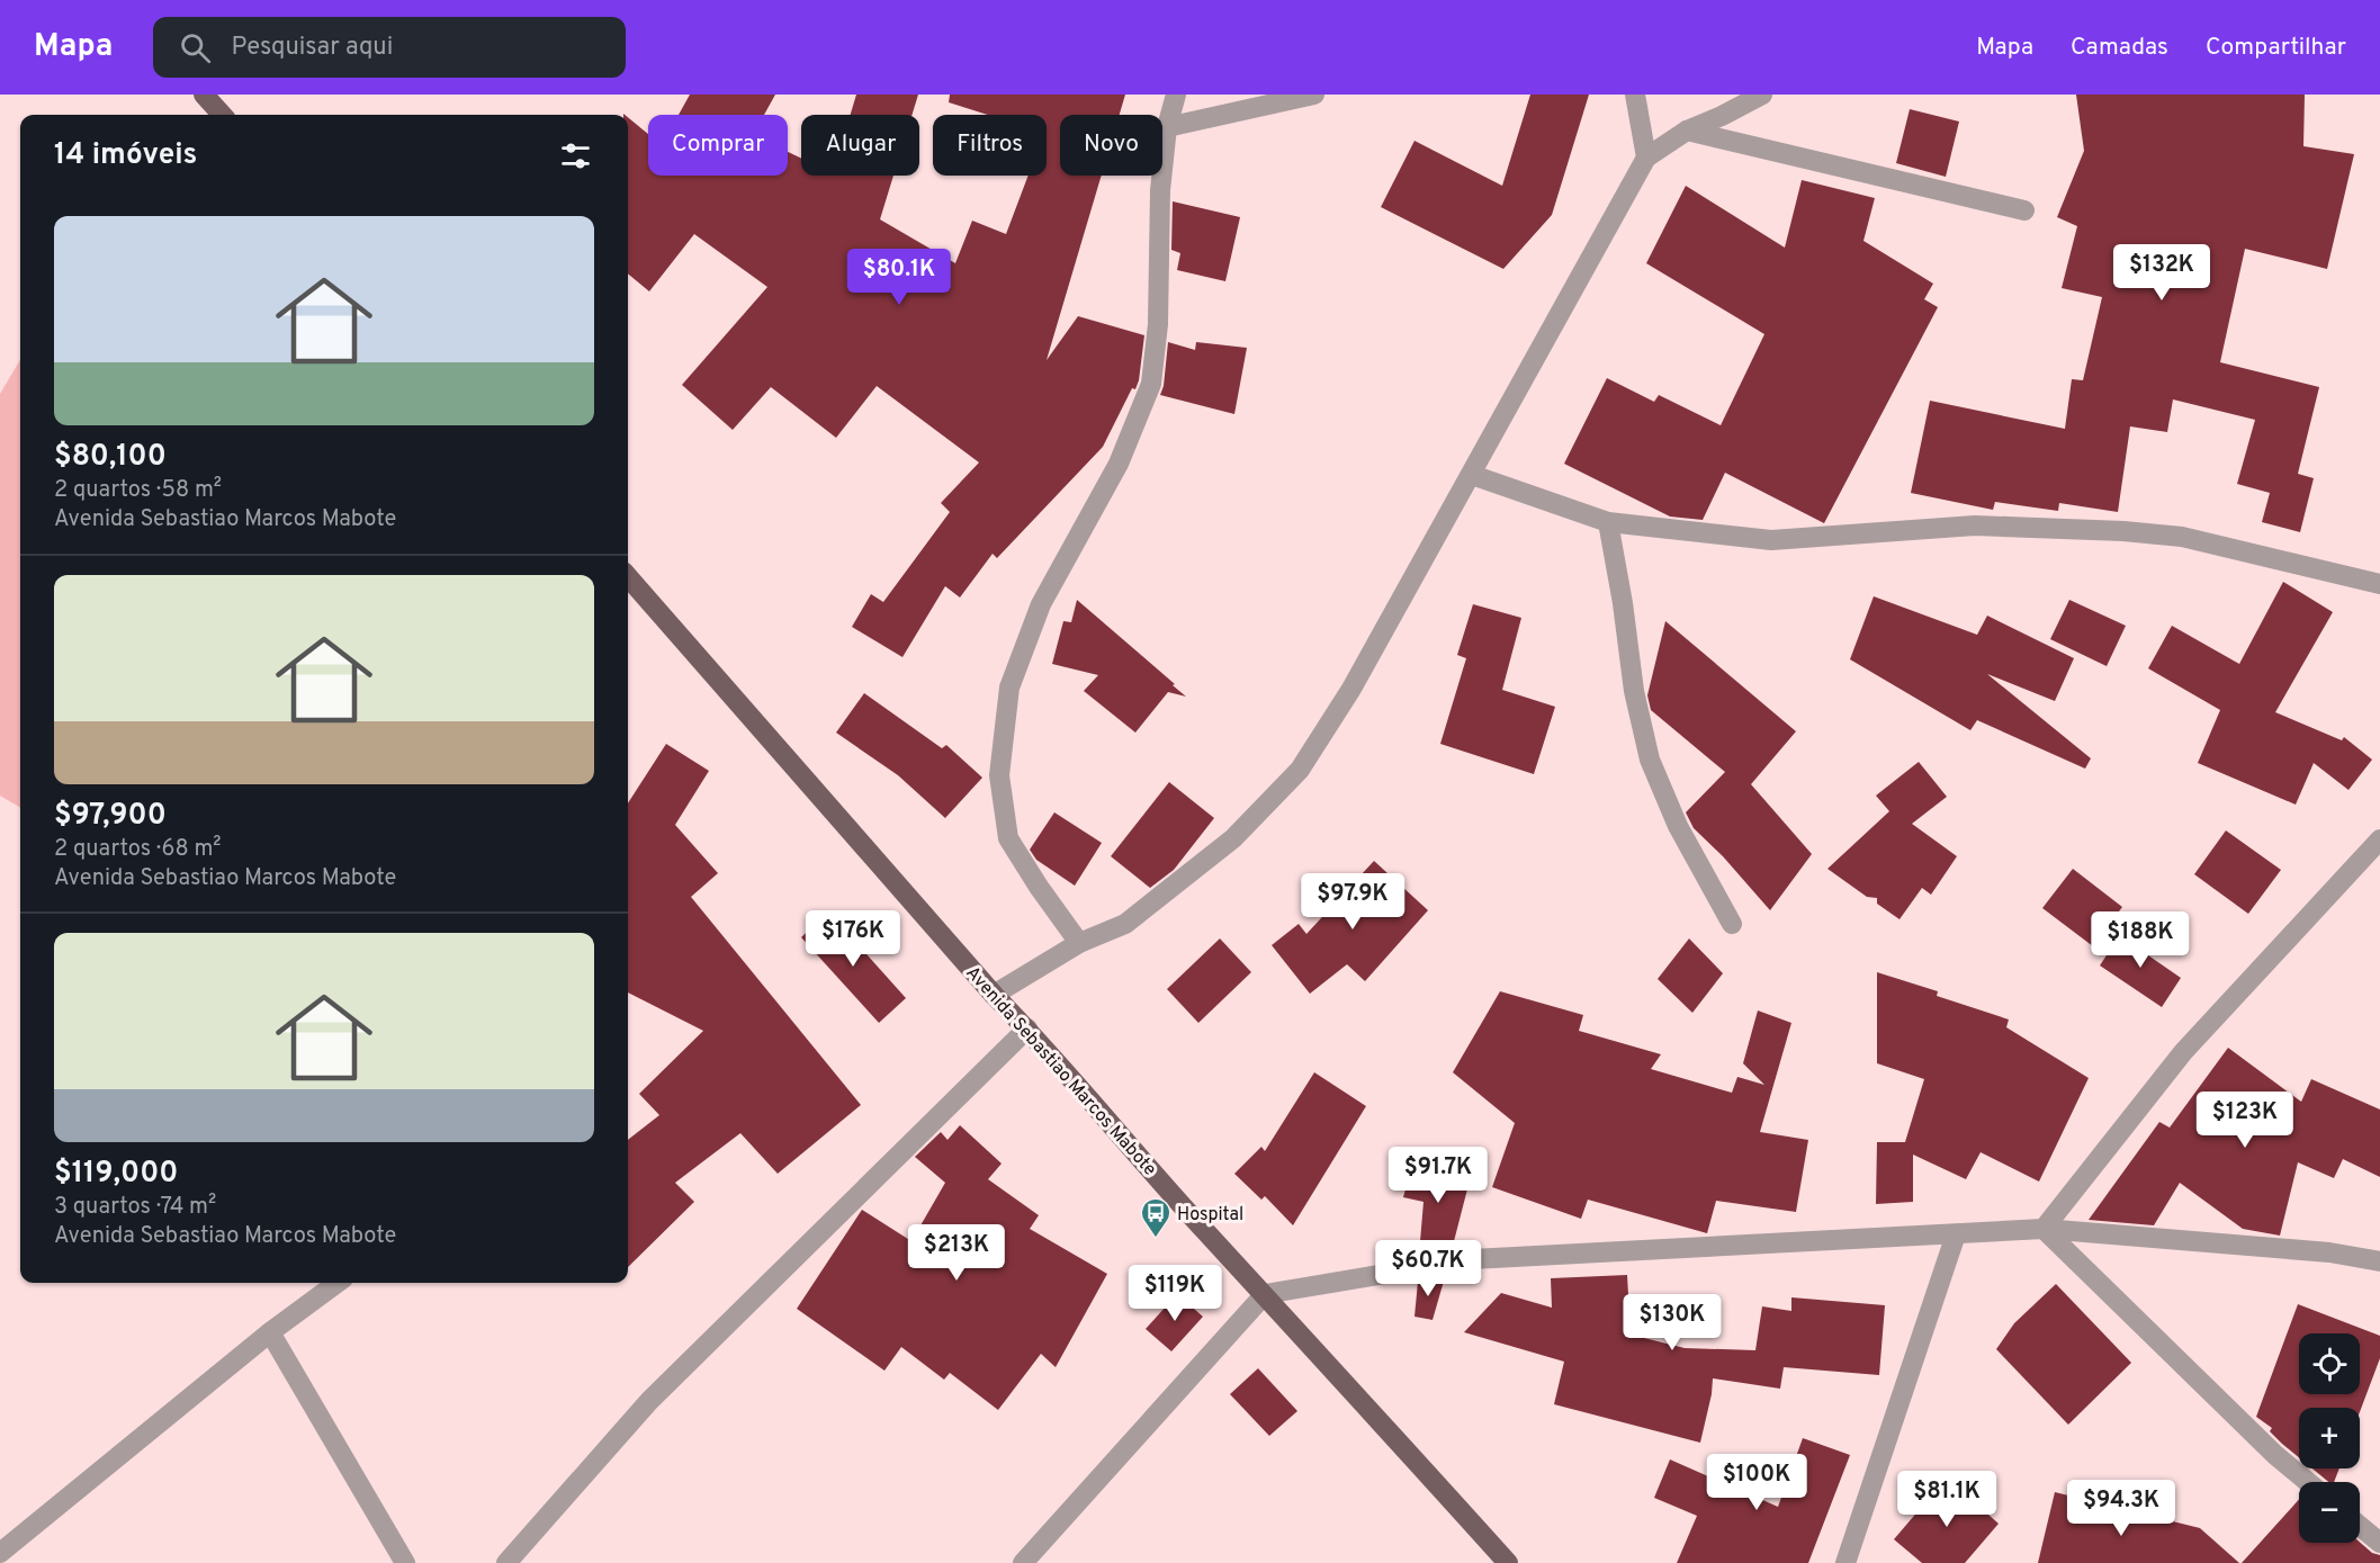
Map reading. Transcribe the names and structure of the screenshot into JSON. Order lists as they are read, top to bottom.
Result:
{
  "streets": {
    "main road": ["Avenida Sebastiao Marcos Mabote"]
  },
  "places": {
    "bus stop": ["Hospital"]
  },
  "page": {
    "header": "Mapa",
    "search": "Pesquisar aqui",
    "nav": ["Mapa", "Camadas", "Compartilhar"],
    "chip": [
      "Comprar",
      "Alugar",
      "Filtros",
      "Novo"
    ],
    "heading": "14 imóveis",
    "list": [
      {
        "name": "$80,100",
        "note": "2 quartos · 58 m² · Avenida Sebastiao Marcos Mabote"
      },
      {
        "name": "$97,900",
        "note": "2 quartos · 68 m² · Avenida Sebastiao Marcos Mabote"
      },
      {
        "name": "$119,000",
        "note": "3 quartos · 74 m² · Avenida Sebastiao Marcos Mabote"
      }
    ],
    "price": [
      "$132K",
      "$80.1K",
      "$97.9K",
      "$176K",
      "$188K",
      "$123K",
      "$91.7K",
      "$213K",
      "$60.7K",
      "$119K",
      "$130K",
      "$100K",
      "$81.1K",
      "$94.3K"
    ],
    "map_buttons": ["+", "−"]
  }
}
